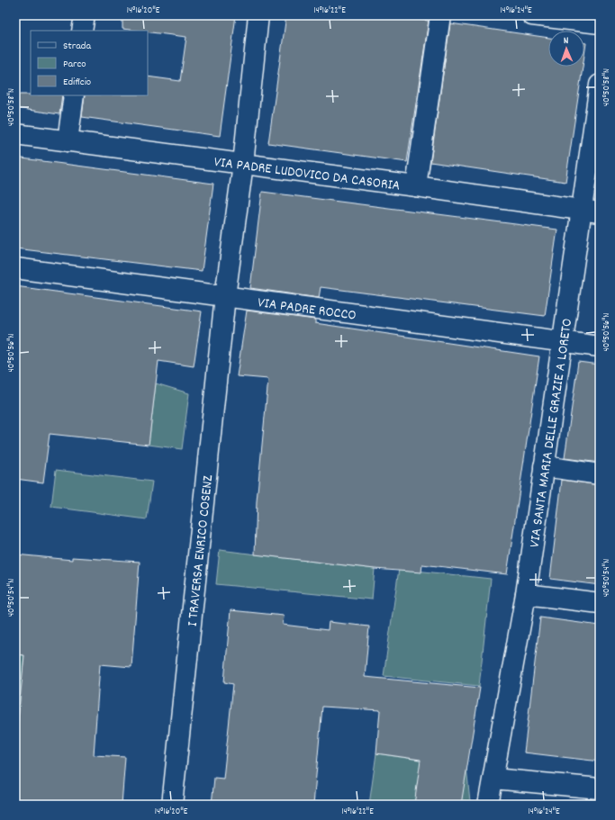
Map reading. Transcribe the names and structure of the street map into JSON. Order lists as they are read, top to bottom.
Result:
{
  "streets": {
    "street": [
      "VIA PADRE LUDOVICO DA CASORIA",
      "VIA PADRE ROCCO",
      "VIA SANTA MARIA DELLE GRAZIE A LORETO",
      "I TRAVERSA ENRICO COSENZ"
    ]
  },
  "crossings": [
    ["VIA PADRE LUDOVICO DA CASORIA", "VIA SANTA MARIA DELLE GRAZIE A LORETO"],
    ["VIA PADRE LUDOVICO DA CASORIA", "I TRAVERSA ENRICO COSENZ"],
    ["VIA PADRE ROCCO", "VIA SANTA MARIA DELLE GRAZIE A LORETO"],
    ["VIA PADRE ROCCO", "I TRAVERSA ENRICO COSENZ"]
  ],
  "legend": ["Strada", "Parco", "Edificio"],
  "north": "top",
  "coordinates": [
    "14°16'20\"E",
    "14°16'22\"E",
    "14°16'24\"E",
    "40°50'58\"N",
    "40°50'56\"N",
    "40°50'54\"N"
  ]
}
